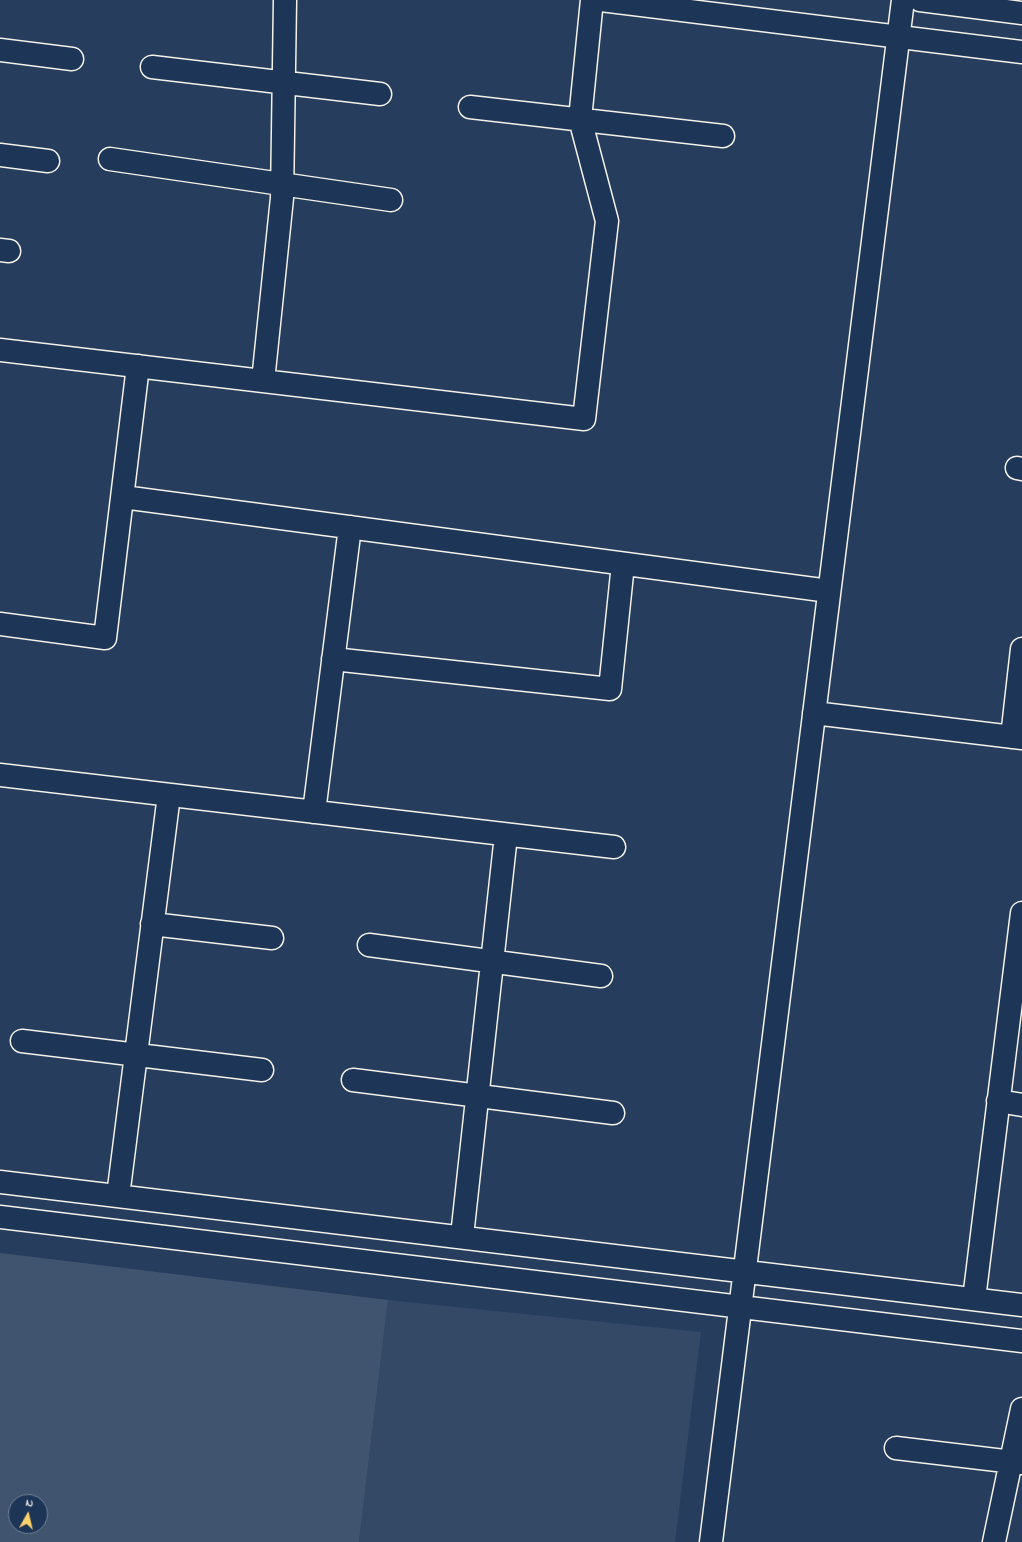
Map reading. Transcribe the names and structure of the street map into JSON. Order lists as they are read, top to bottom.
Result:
{
  "north": "top"
}
